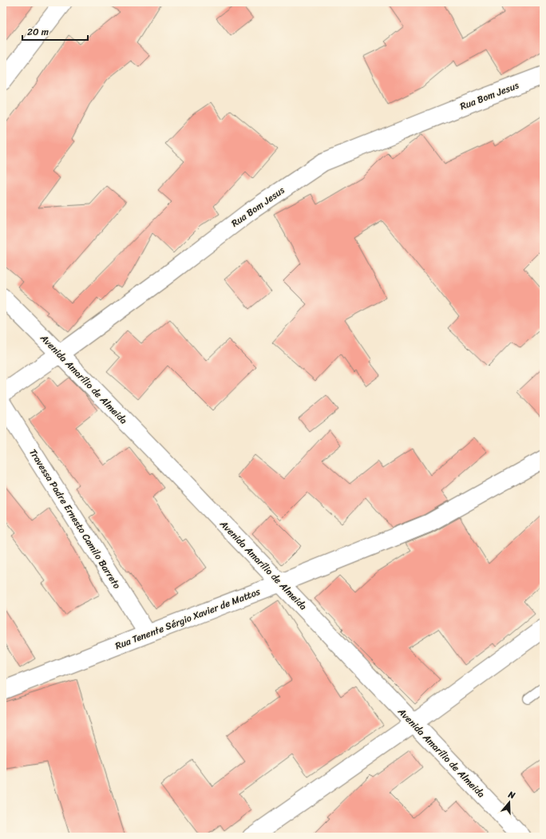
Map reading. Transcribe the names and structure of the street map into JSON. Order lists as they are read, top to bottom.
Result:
{
  "streets": {
    "street": [
      "Rua Bom Jesus",
      "Avenida Amarílio de Almeida",
      "Travessa Padre Ernesto Camilo Barreto",
      "Rua Tenente Sérgio Xavier de Mattos"
    ]
  },
  "crossings": [
    ["Rua Bom Jesus", "Avenida Amarílio de Almeida"],
    ["Avenida Amarílio de Almeida", "Rua Tenente Sérgio Xavier de Mattos"],
    ["Travessa Padre Ernesto Camilo Barreto", "Rua Tenente Sérgio Xavier de Mattos"]
  ],
  "scale_bar": "20 m",
  "north": "top"
}
